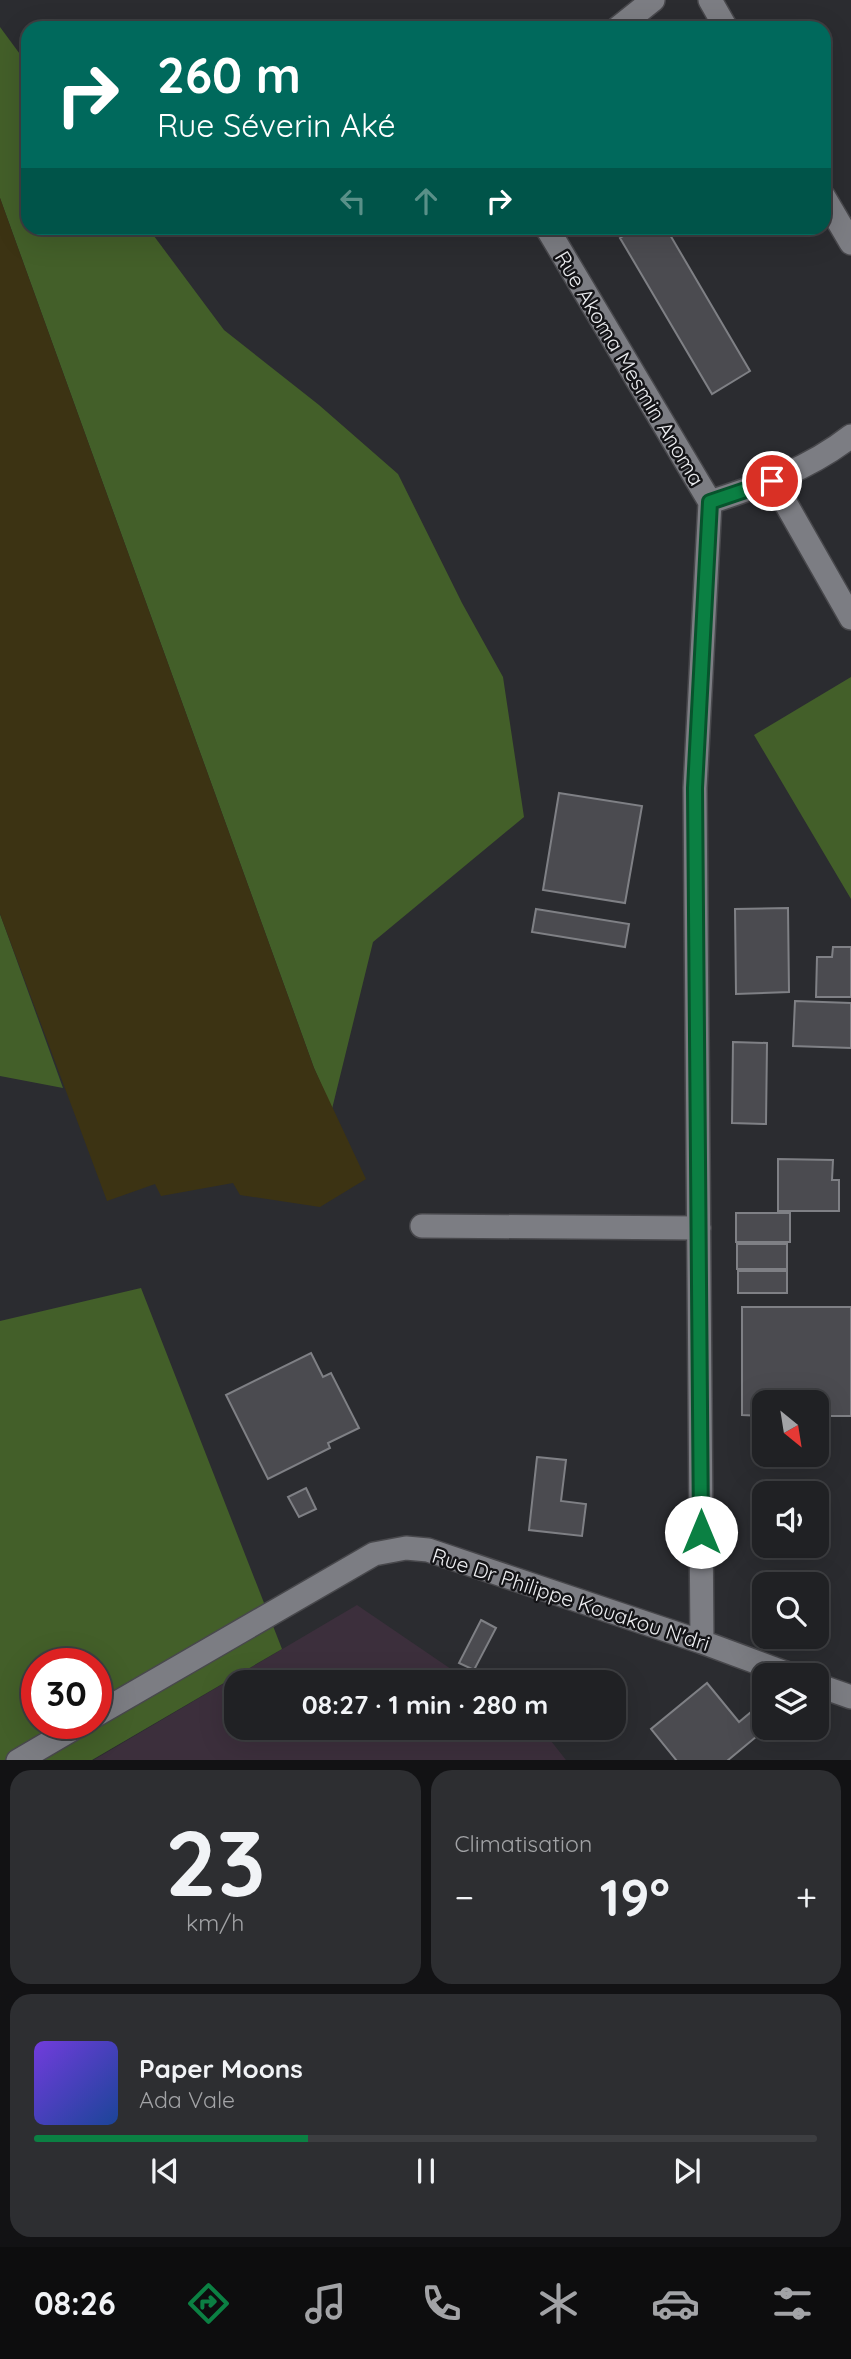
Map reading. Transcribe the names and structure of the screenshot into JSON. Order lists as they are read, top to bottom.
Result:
{
  "streets": {
    "street": ["Rue Akoma Mesmin Anoma", "Rue Dr Philippe Kouakou N'dri"]
  },
  "crossings": [
    ["Rue Akoma Mesmin Anoma", "Rue Dr Philippe Kouakou N'dri"]
  ],
  "north": "bottom right",
  "page": {
    "turn": ["260 m", "Rue Séverin Aké"],
    "limit": "30",
    "trip": "08:27 · 1 min · 280 m",
    "tile": [
      ["23", "km/h"],
      "Climatisation"
    ],
    "heat": ["−", "19°", "+"],
    "song": ["Paper Moons", "Ada Vale"],
    "tabs": "08:26"
  }
}
